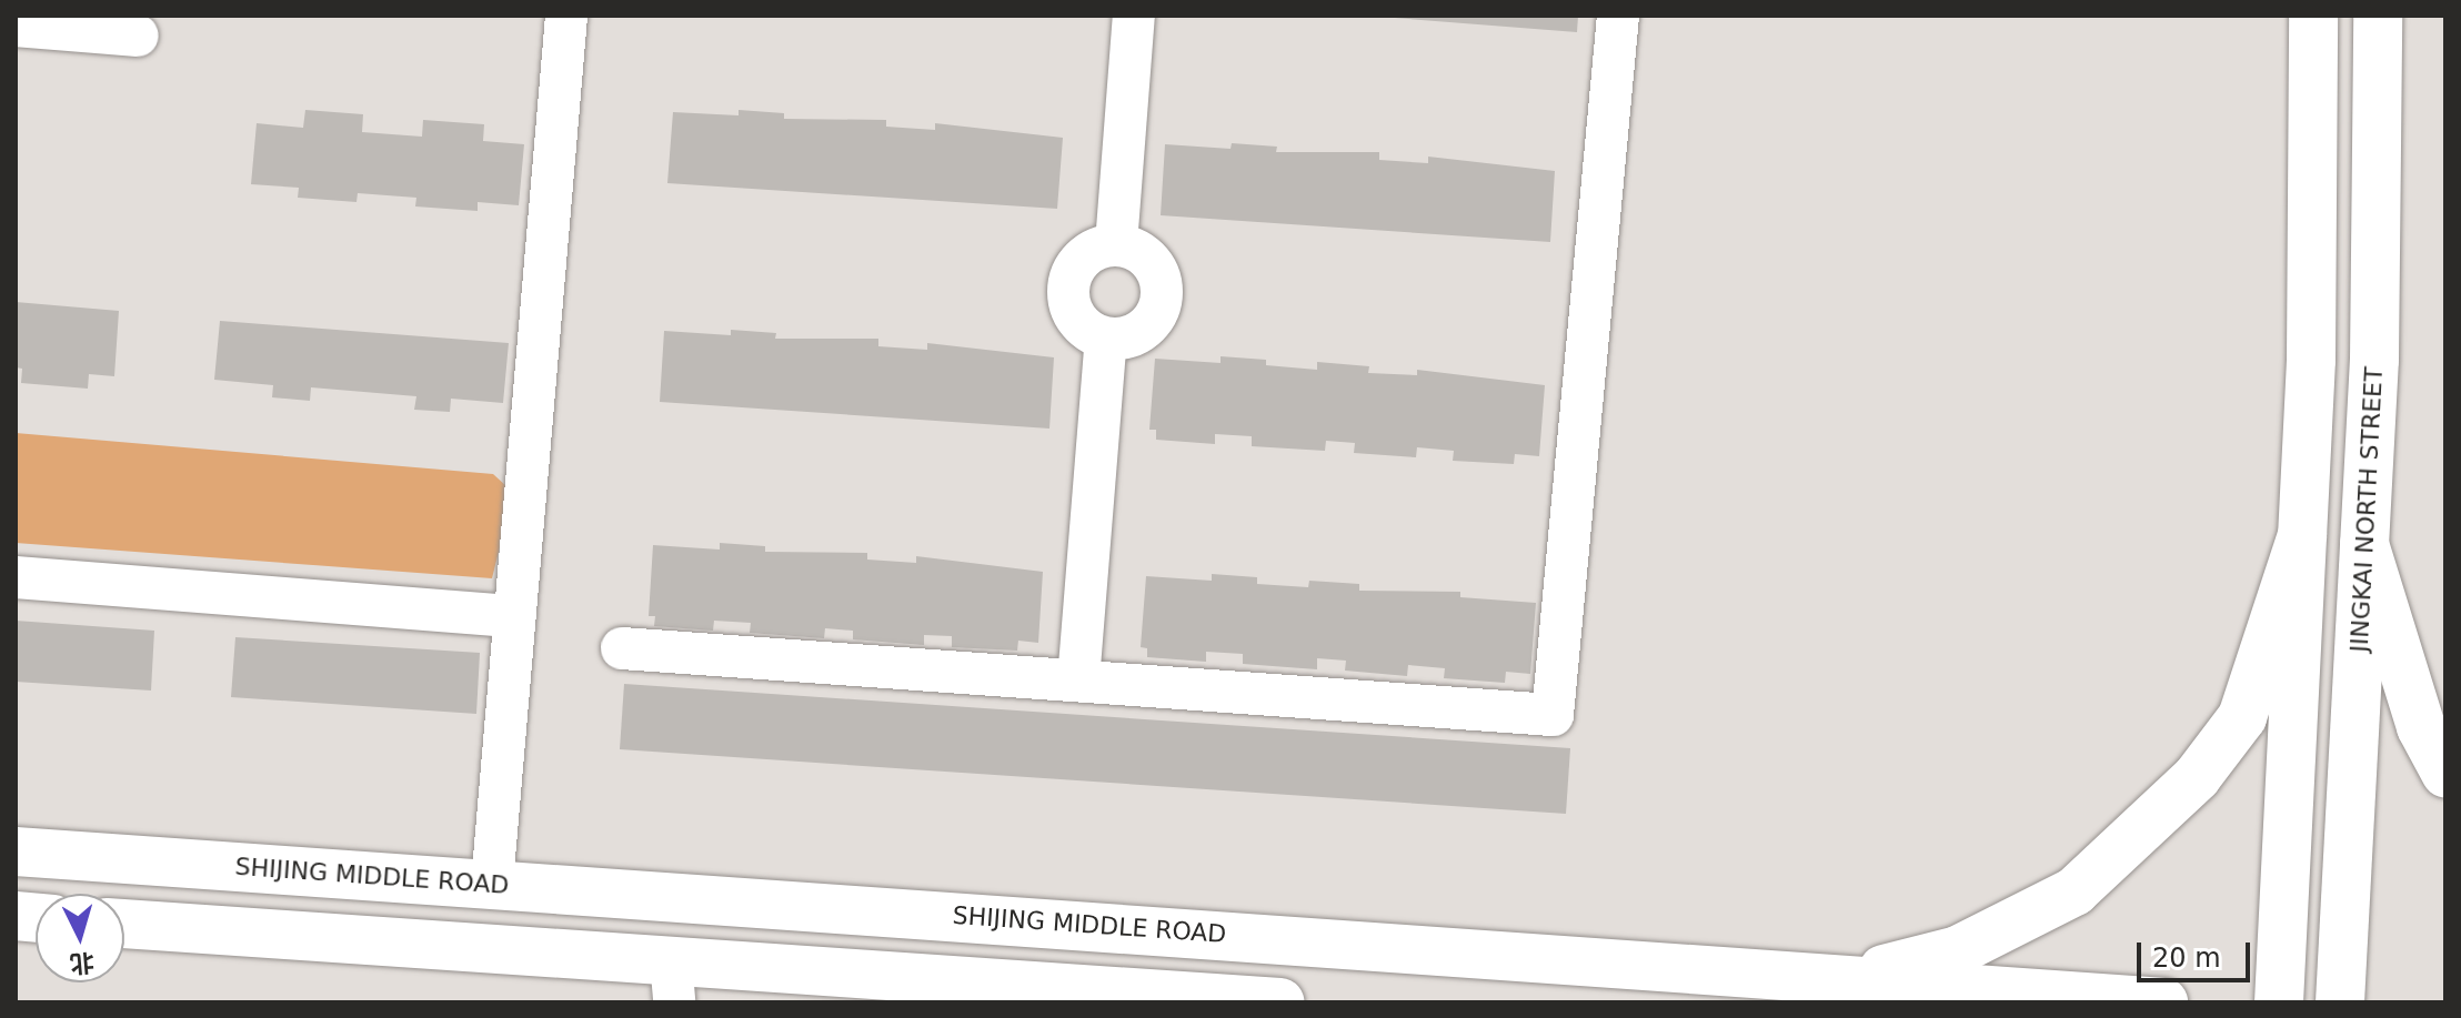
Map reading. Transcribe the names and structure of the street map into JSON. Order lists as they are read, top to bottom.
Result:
{
  "streets": {
    "main road": ["JINGKAI NORTH STREET", "SHIJING MIDDLE ROAD"]
  },
  "scale_bar": "20 m",
  "north": "bottom"
}
